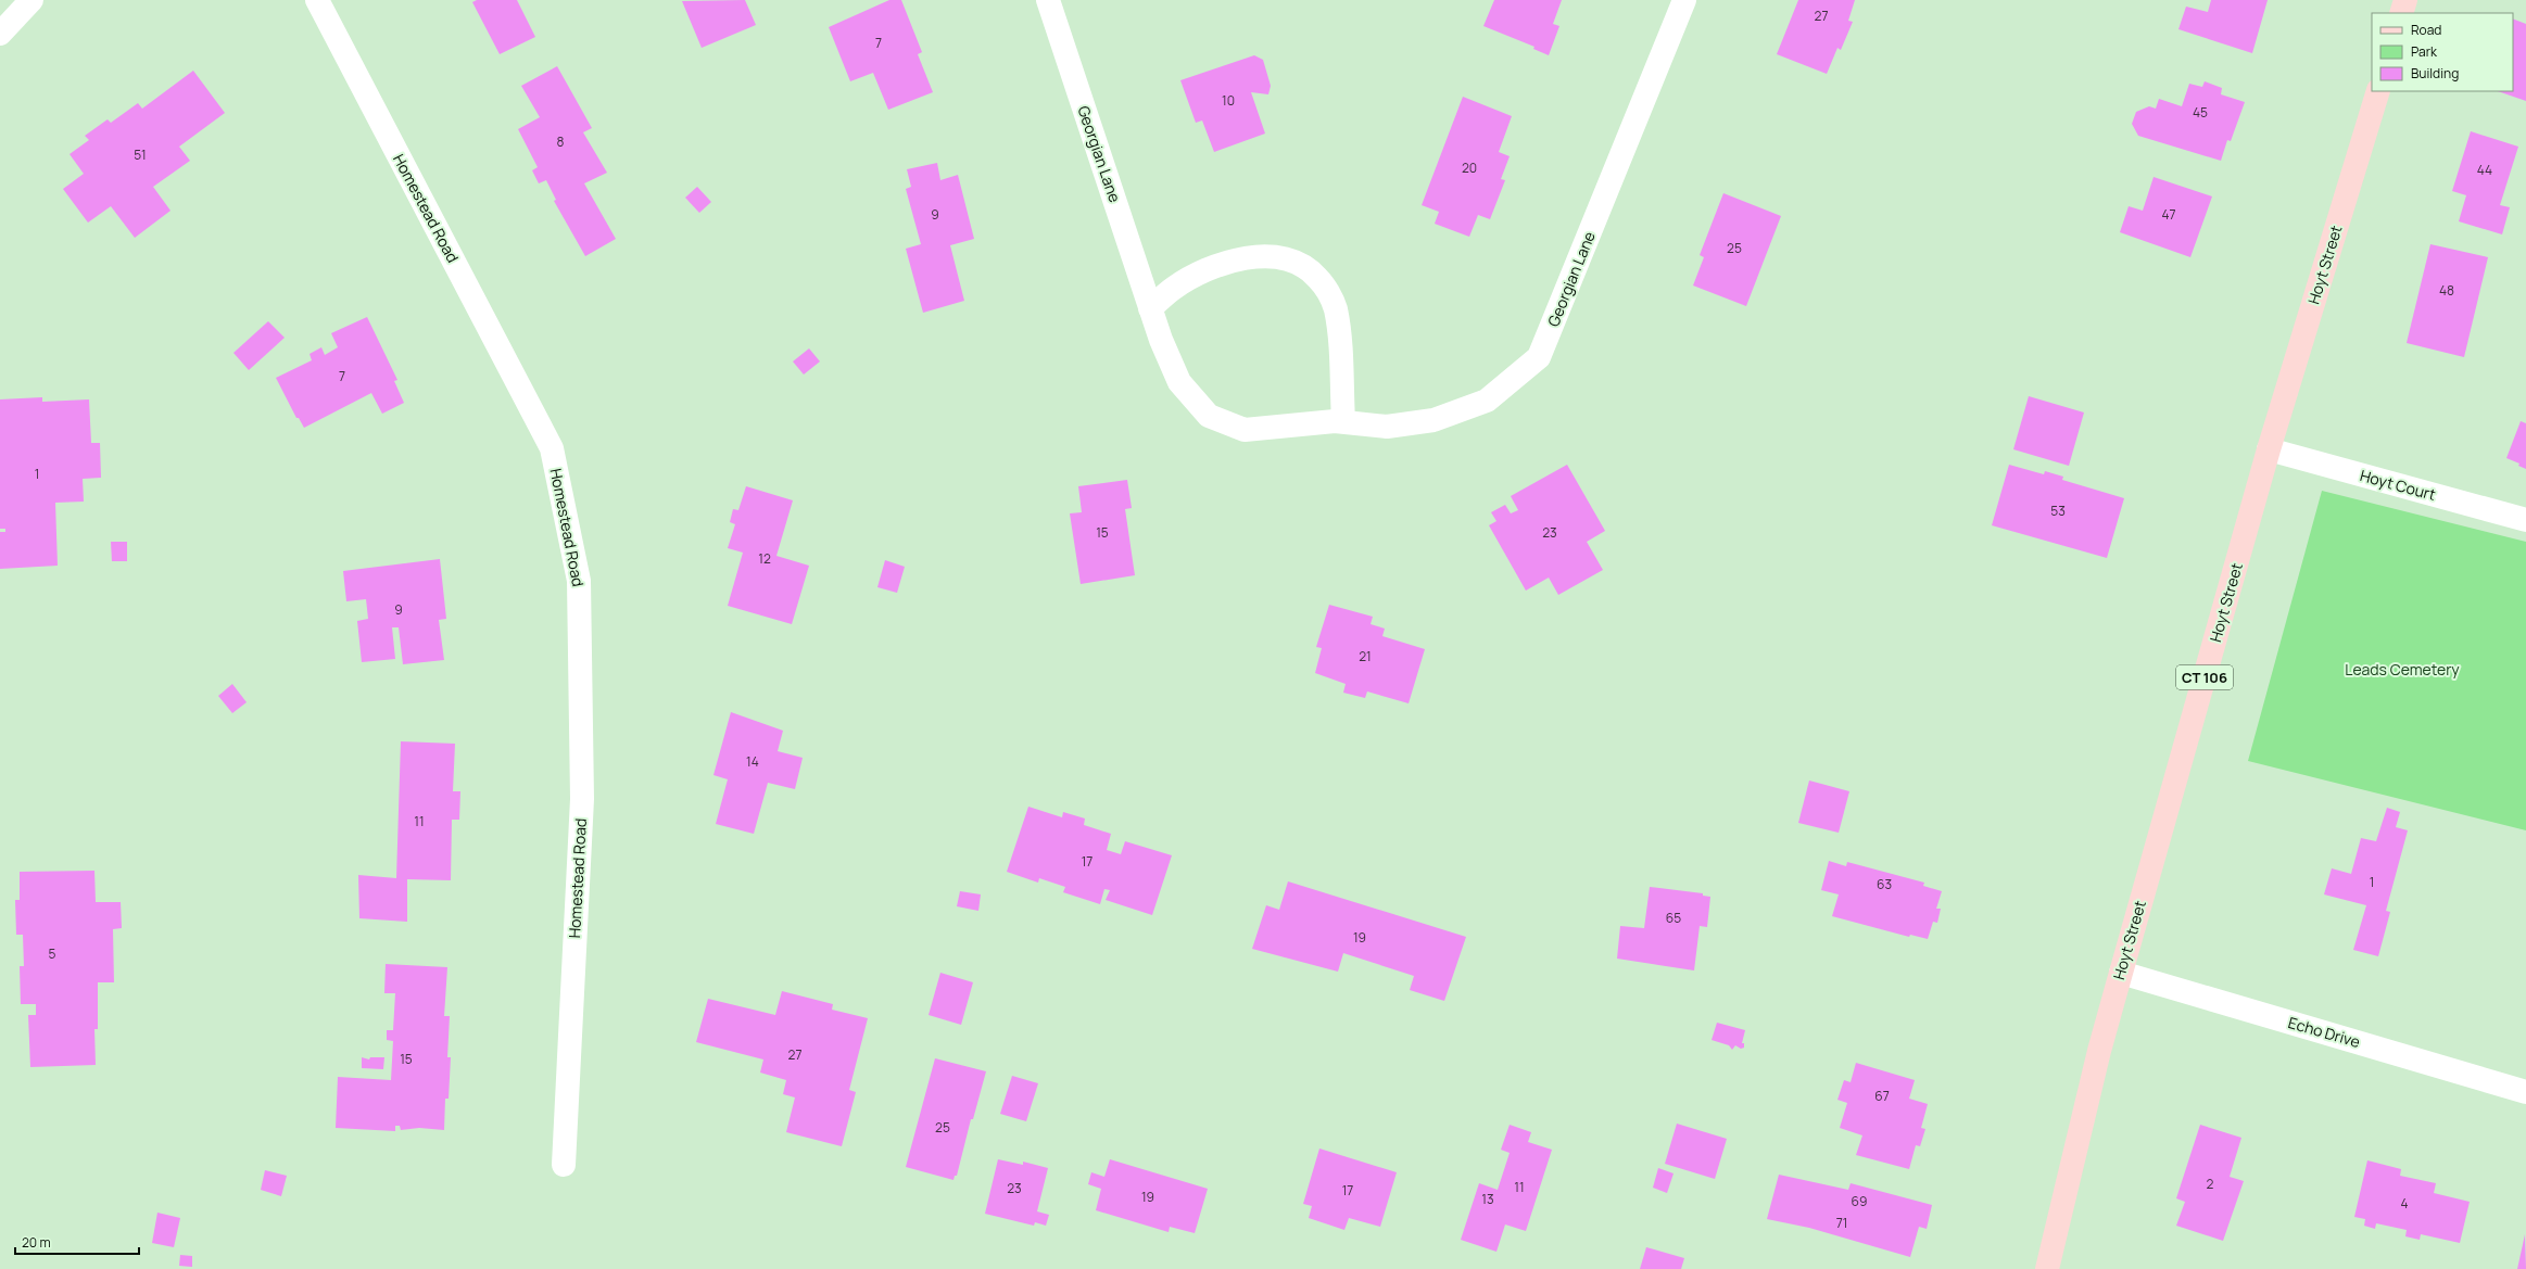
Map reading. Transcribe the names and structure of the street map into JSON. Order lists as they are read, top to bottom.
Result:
{
  "streets": {
    "main road": ["Hoyt Street", "CT 106"],
    "street": [
      "Georgian Lane",
      "Homestead Road",
      "Hoyt Court",
      "Echo Drive"
    ]
  },
  "crossings": [
    ["Hoyt Street", "Hoyt Court"],
    ["Hoyt Street", "Echo Drive"]
  ],
  "parks": ["Leads Cemetery"],
  "house_numbers": [
    "27",
    "7",
    "10",
    "45",
    "8",
    "51",
    "20",
    "44",
    "9",
    "47",
    "25",
    "48",
    "7",
    "1",
    "53",
    "15",
    "23",
    "12",
    "9",
    "21",
    "14",
    "11",
    "17",
    "1",
    "63",
    "65",
    "19",
    "5",
    "27",
    "15",
    "67",
    "25",
    "2",
    "11",
    "23",
    "17",
    "19",
    "13",
    "69",
    "4",
    "71"
  ],
  "legend": ["Road", "Park", "Building"],
  "scale_bar": "20 m"
}
